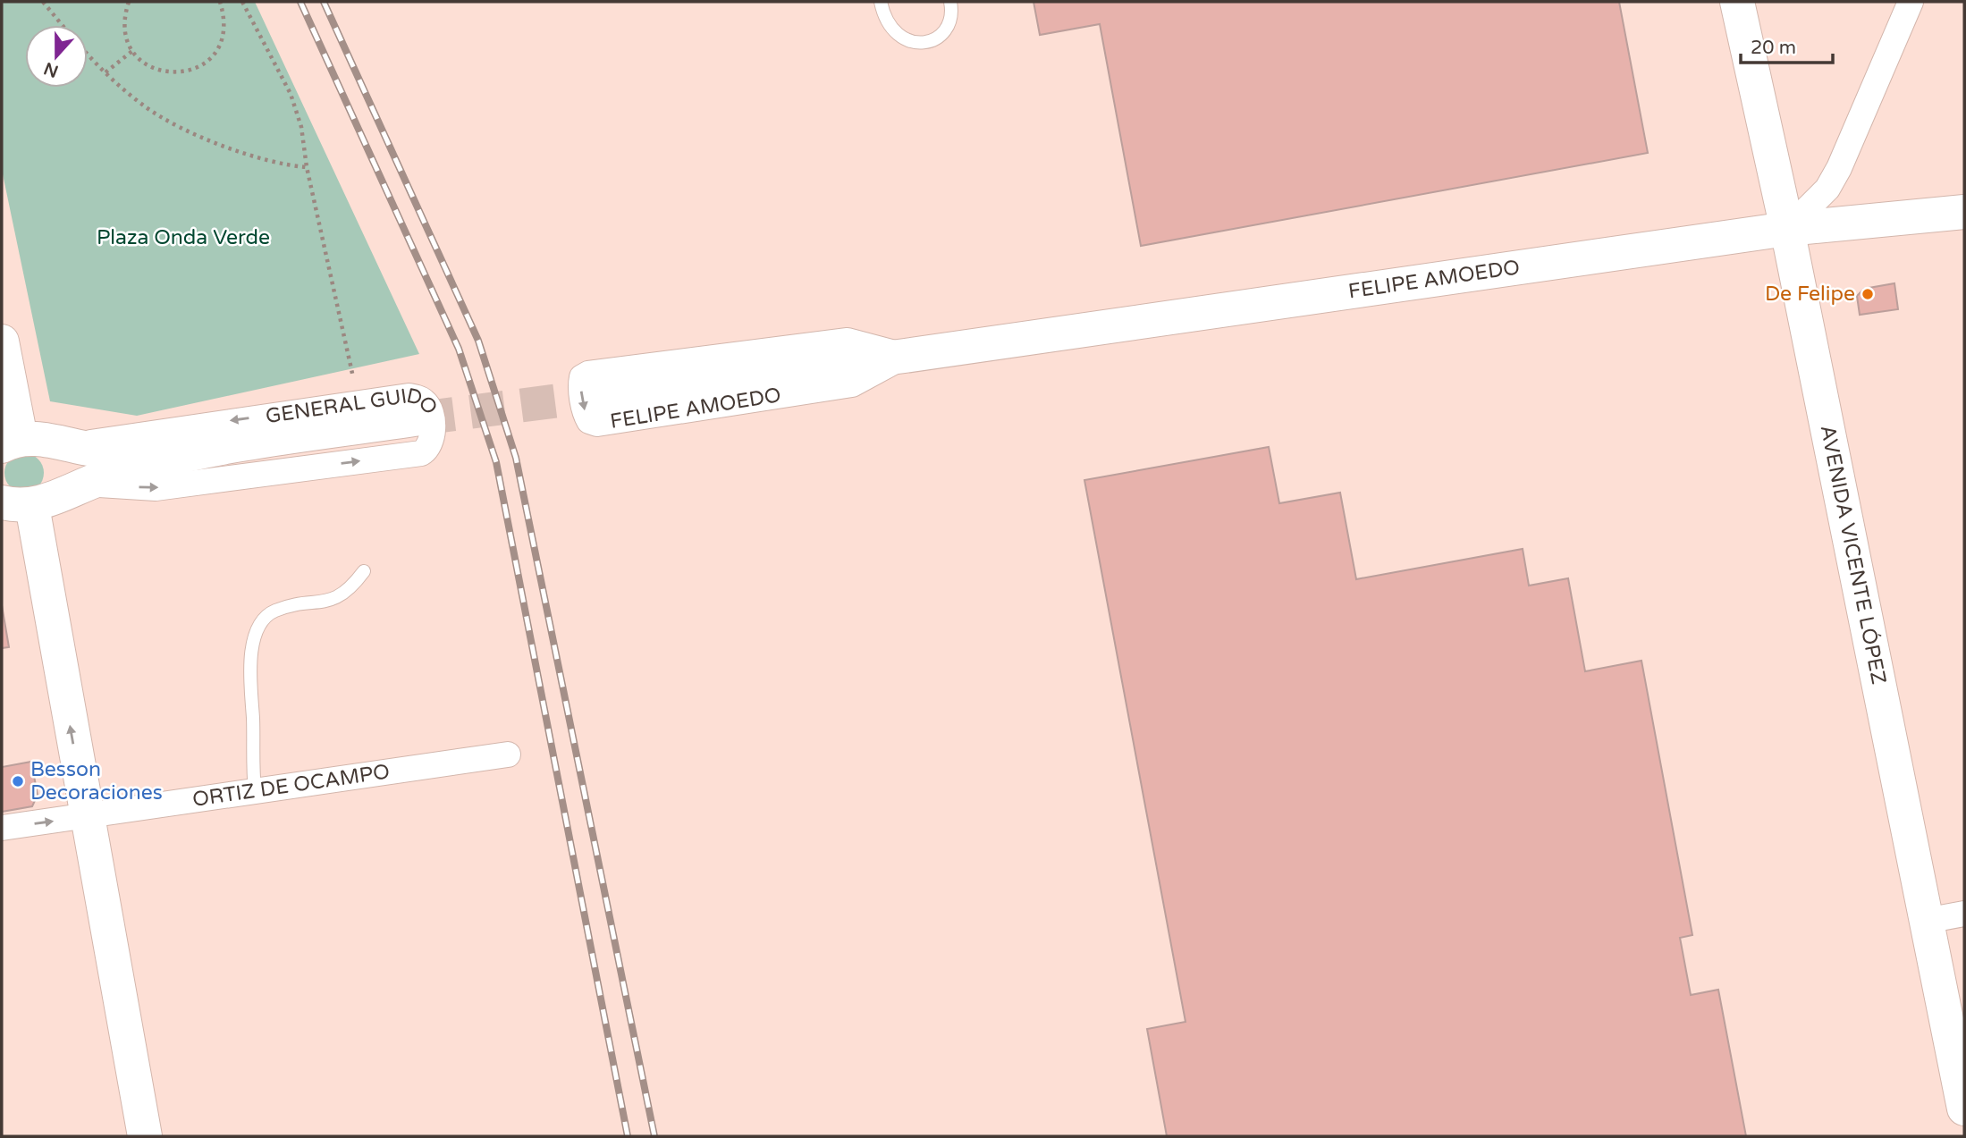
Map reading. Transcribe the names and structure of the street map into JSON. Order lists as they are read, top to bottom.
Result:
{
  "streets": {
    "main road": ["FELIPE AMOEDO", "GENERAL GUIDO", "AVENIDA VICENTE LÓPEZ"],
    "street": ["ORTIZ DE OCAMPO"]
  },
  "crossings": [
    ["FELIPE AMOEDO", "AVENIDA VICENTE LÓPEZ"]
  ],
  "parks": ["Plaza Onda Verde"],
  "places": ["De Felipe", "Besson Decoraciones"],
  "scale_bar": "20 m",
  "north": "bottom"
}
